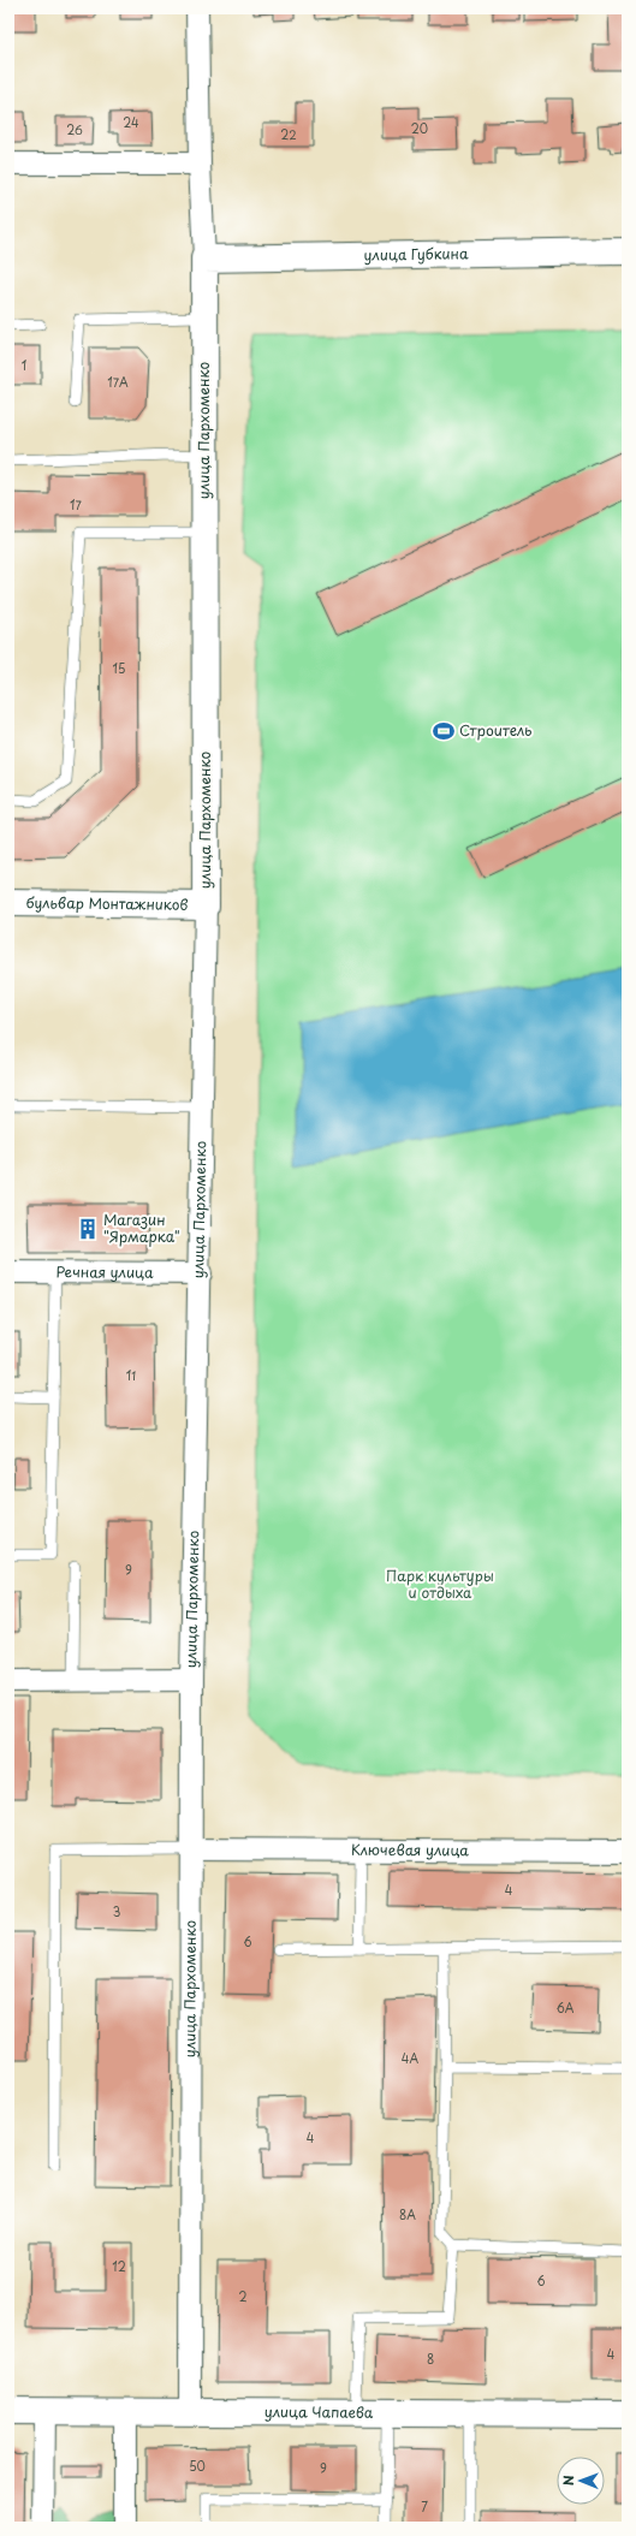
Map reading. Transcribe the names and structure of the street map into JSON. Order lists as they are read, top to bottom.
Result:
{
  "streets": {
    "street": [
      "улица Губкина",
      "улица Пархоменко",
      "бульвар Монтажников",
      "Речная улица",
      "Ключевая улица",
      "улица Чапаева"
    ]
  },
  "crossings": [
    ["улица Губкина", "улица Пархоменко"],
    ["улица Пархоменко", "бульвар Монтажников"],
    ["улица Пархоменко", "Речная улица"],
    ["улица Пархоменко", "Ключевая улица"],
    ["улица Пархоменко", "улица Чапаева"]
  ],
  "parks": ["Парк культуры и отдыха"],
  "places": {
    "sports": ["Строитель"],
    "building": ["Магазин \"Ярмарка\""]
  },
  "house_numbers": [
    "24",
    "20",
    "26",
    "22",
    "1",
    "17А",
    "17",
    "15",
    "11",
    "9",
    "4",
    "3",
    "6",
    "6А",
    "4А",
    "4",
    "8А",
    "12",
    "6",
    "2",
    "4",
    "8",
    "50",
    "9",
    "7"
  ],
  "north": "left"
}
